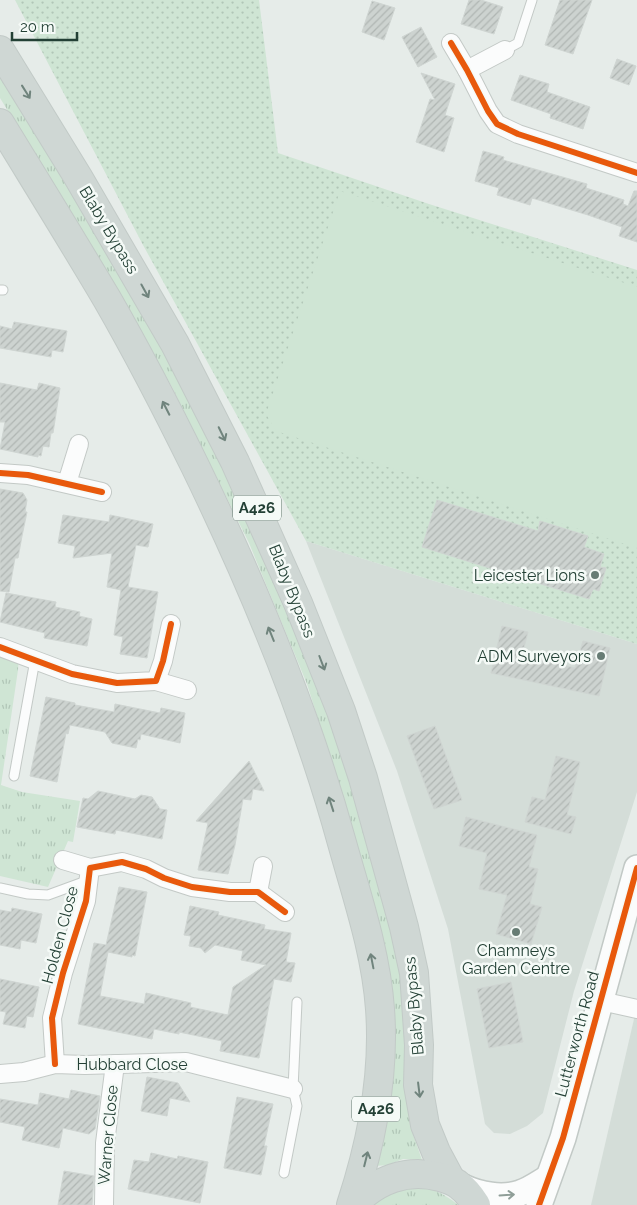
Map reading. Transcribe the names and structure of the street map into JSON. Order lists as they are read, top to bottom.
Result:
{
  "streets": {
    "main road": ["Blaby Bypass", "A426"],
    "street": [
      "Holden Close",
      "Lutterworth Road",
      "Hubbard Close",
      "Warner Close"
    ]
  },
  "crossings": [
    ["Holden Close", "Hubbard Close"],
    ["Hubbard Close", "Warner Close"]
  ],
  "places": ["Leicester Lions", "ADM Surveyors", "Chamneys Garden Centre"],
  "scale_bar": "20 m"
}
